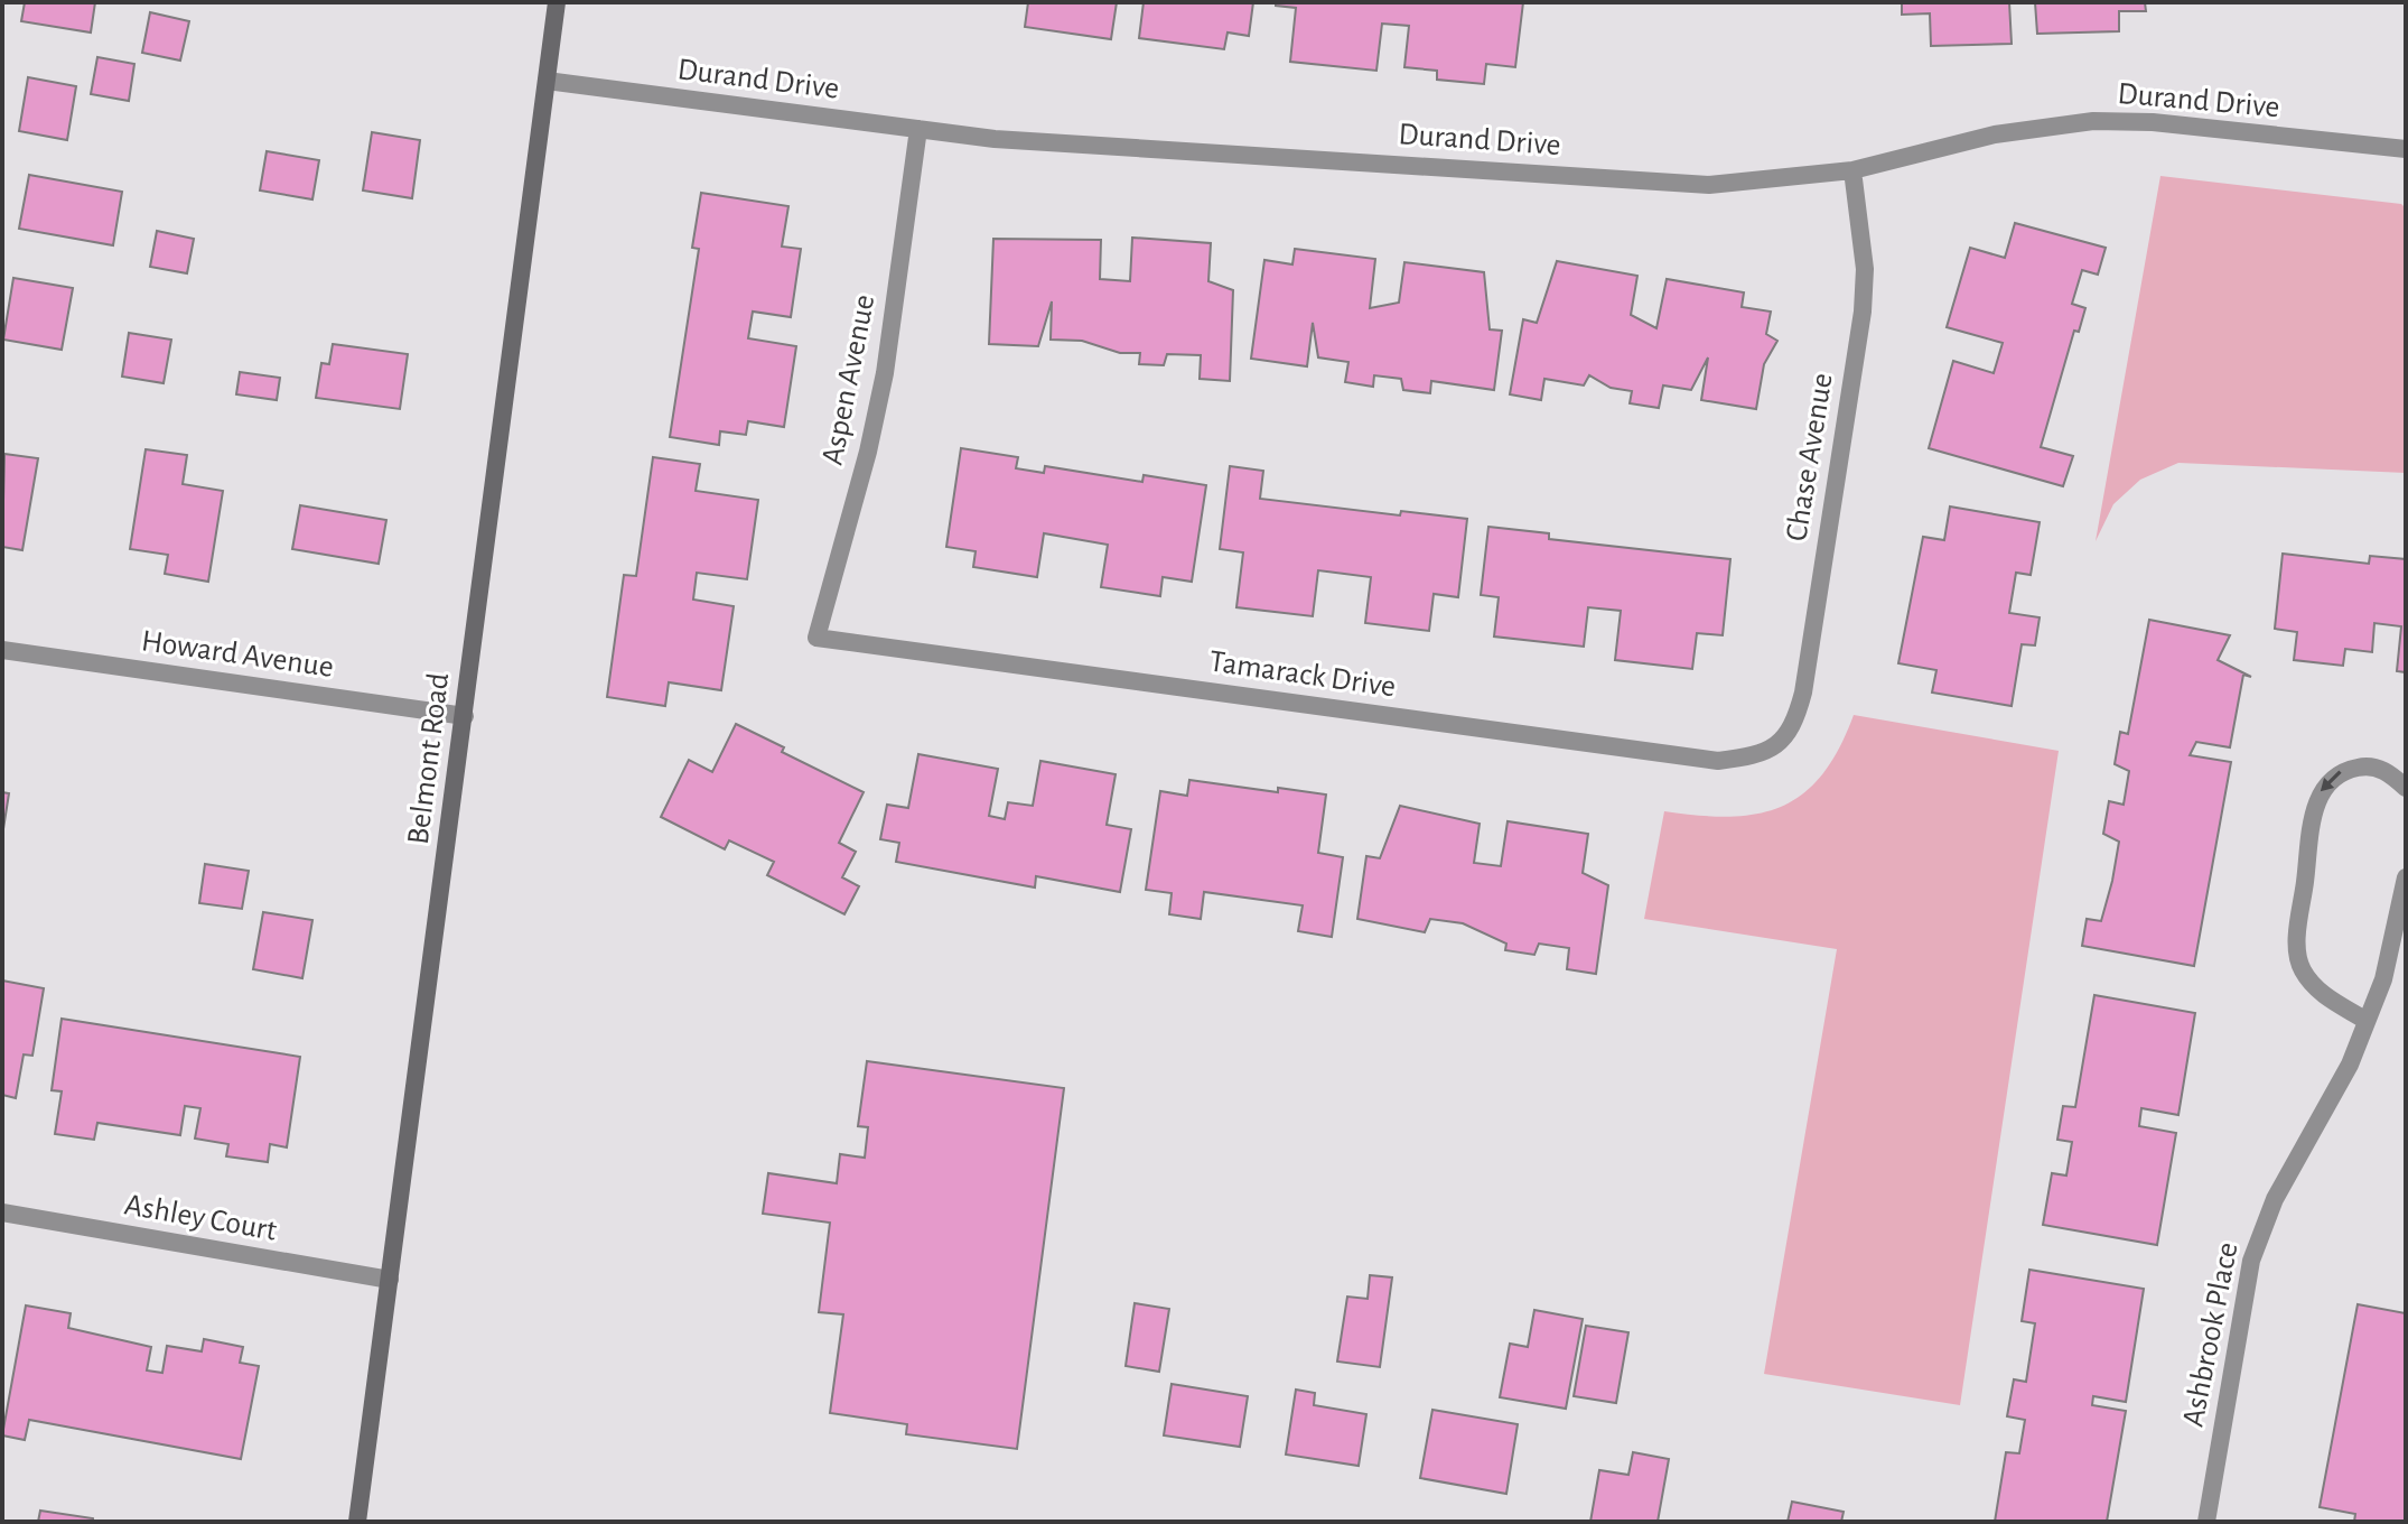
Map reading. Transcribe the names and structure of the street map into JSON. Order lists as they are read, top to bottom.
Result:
{
  "streets": {
    "main road": ["Belmont Road"],
    "street": [
      "Durand Drive",
      "Aspen Avenue",
      "Chase Avenue",
      "Howard Avenue",
      "Tamarack Drive",
      "Ashley Court",
      "Ashbrook Place"
    ]
  },
  "crossings": [
    ["Durand Drive", "Aspen Avenue"],
    ["Durand Drive", "Chase Avenue"],
    ["Durand Drive", "Belmont Road"],
    ["Aspen Avenue", "Tamarack Drive"],
    ["Chase Avenue", "Tamarack Drive"],
    ["Howard Avenue", "Belmont Road"],
    ["Belmont Road", "Ashley Court"]
  ]
}
